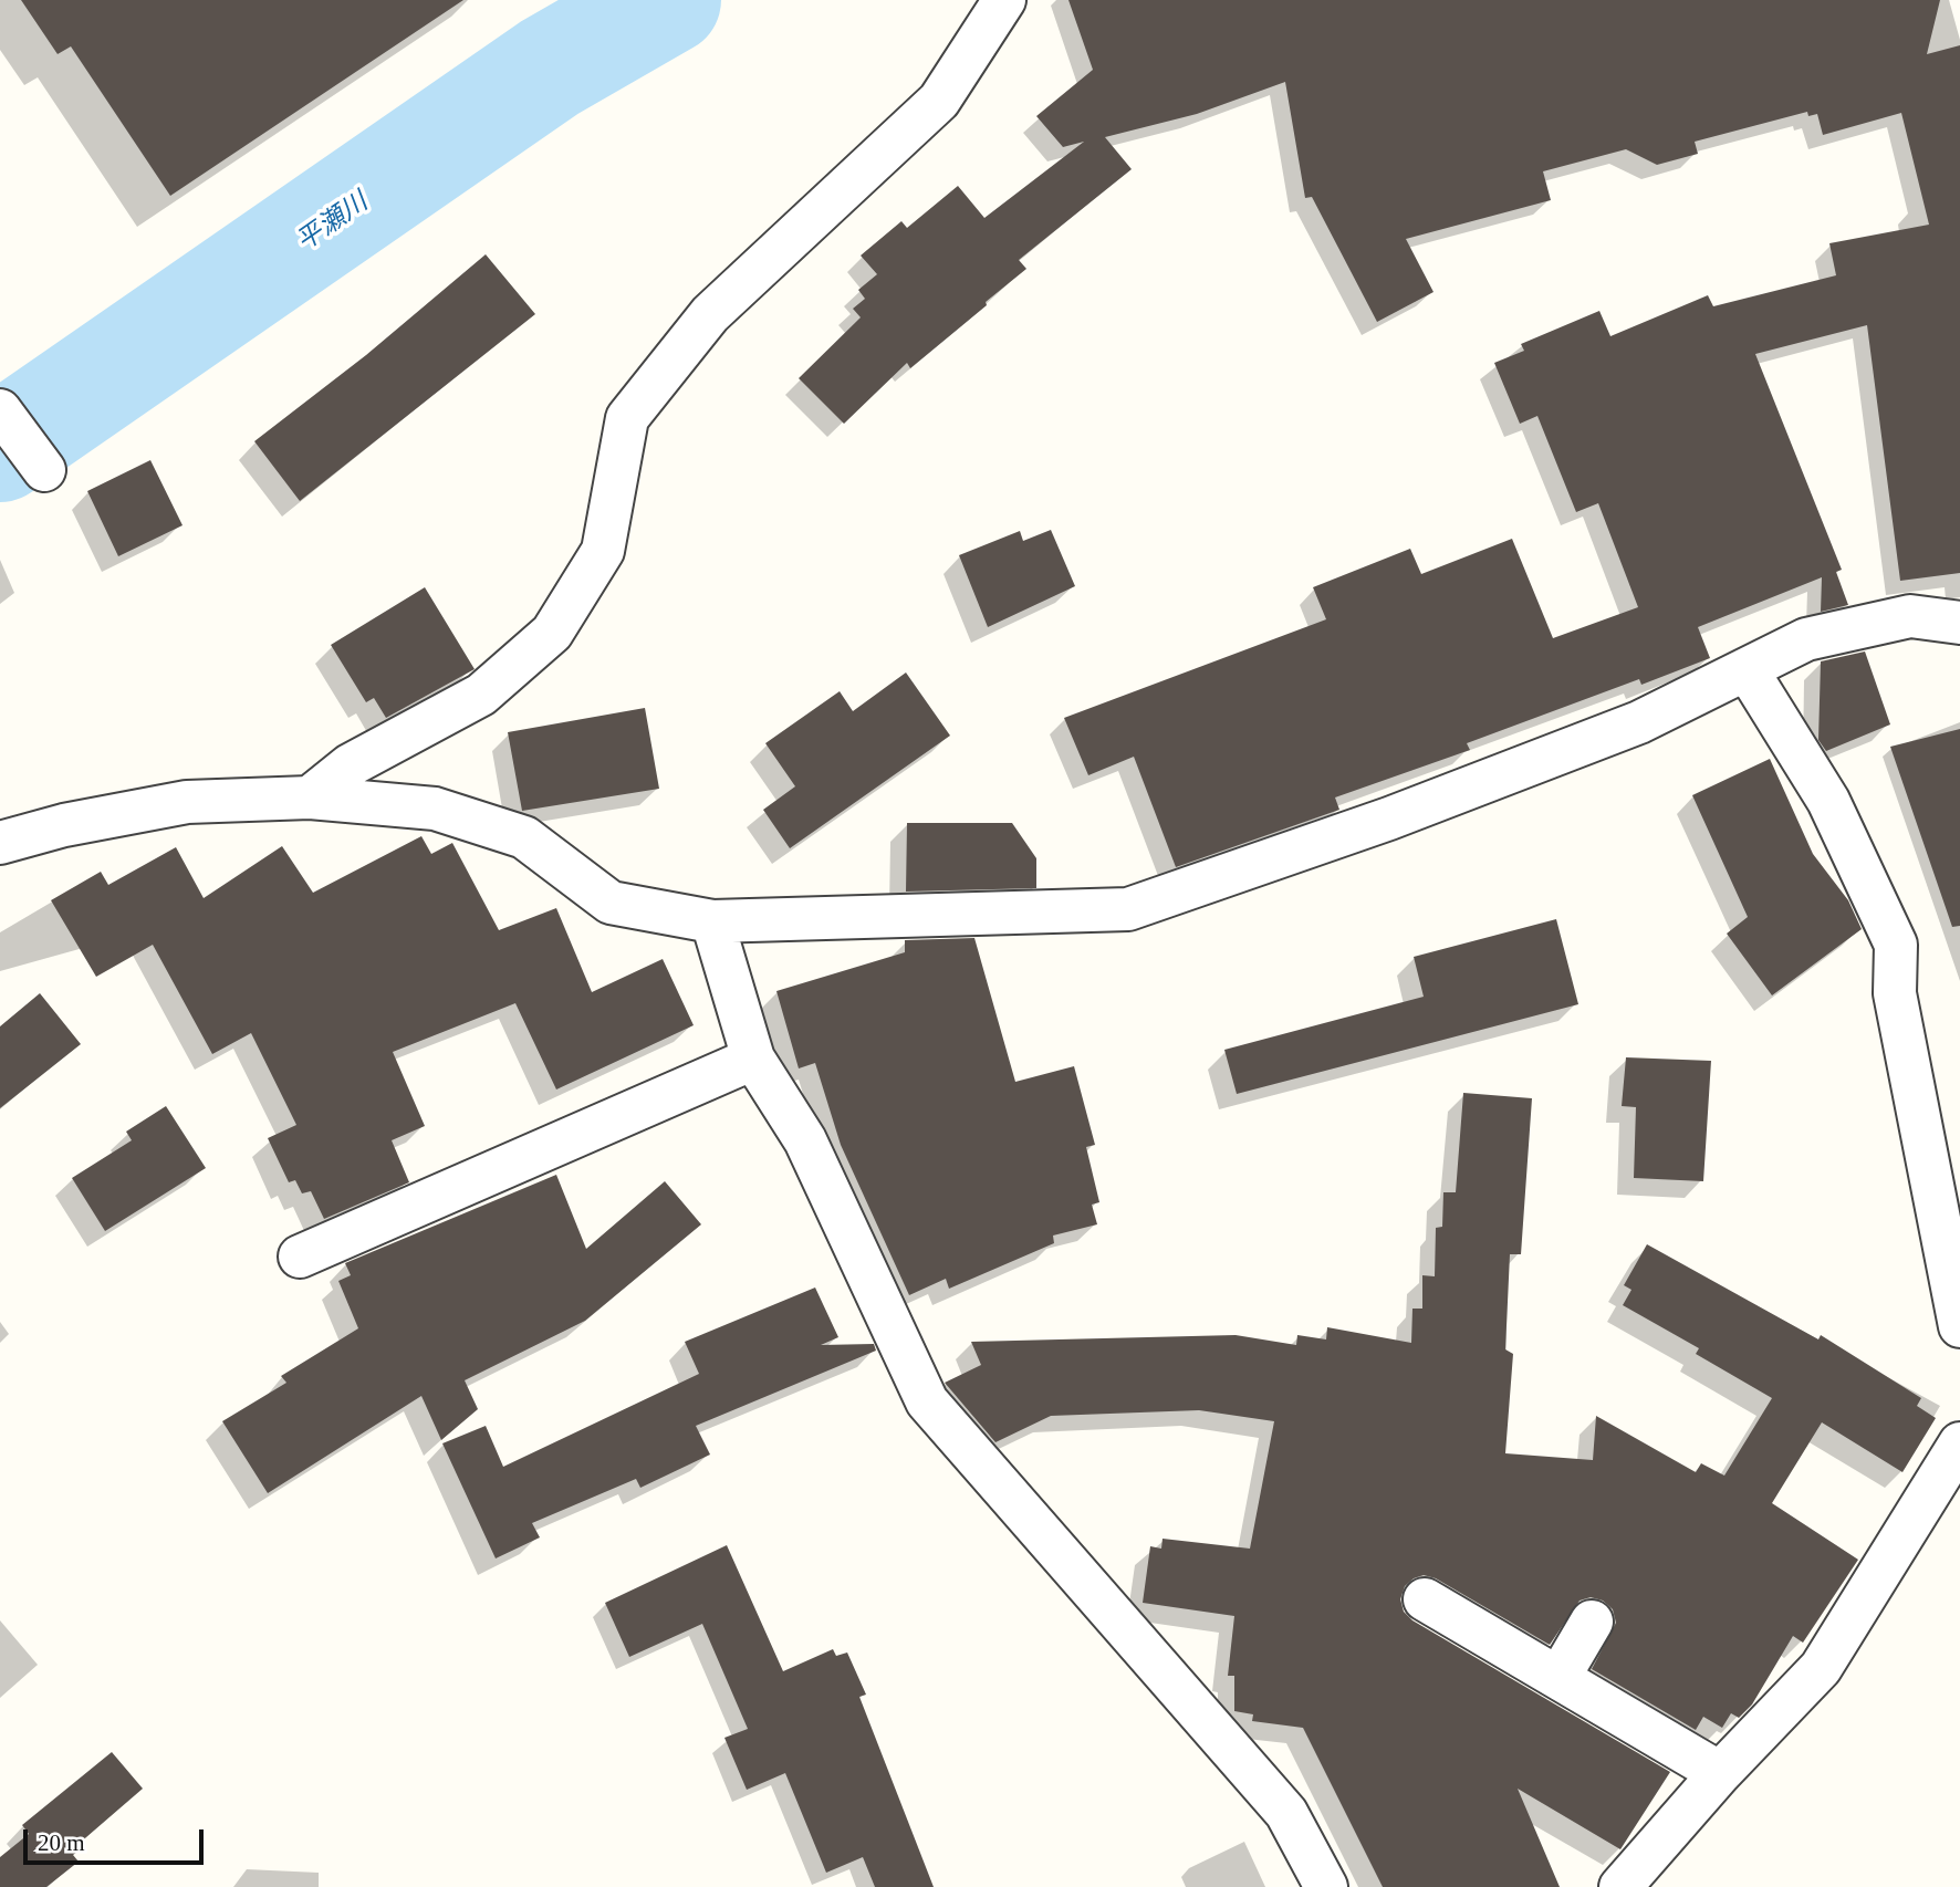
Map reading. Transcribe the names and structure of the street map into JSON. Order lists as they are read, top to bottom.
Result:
{
  "water": ["平瀬川"],
  "scale_bar": "20 m"
}
